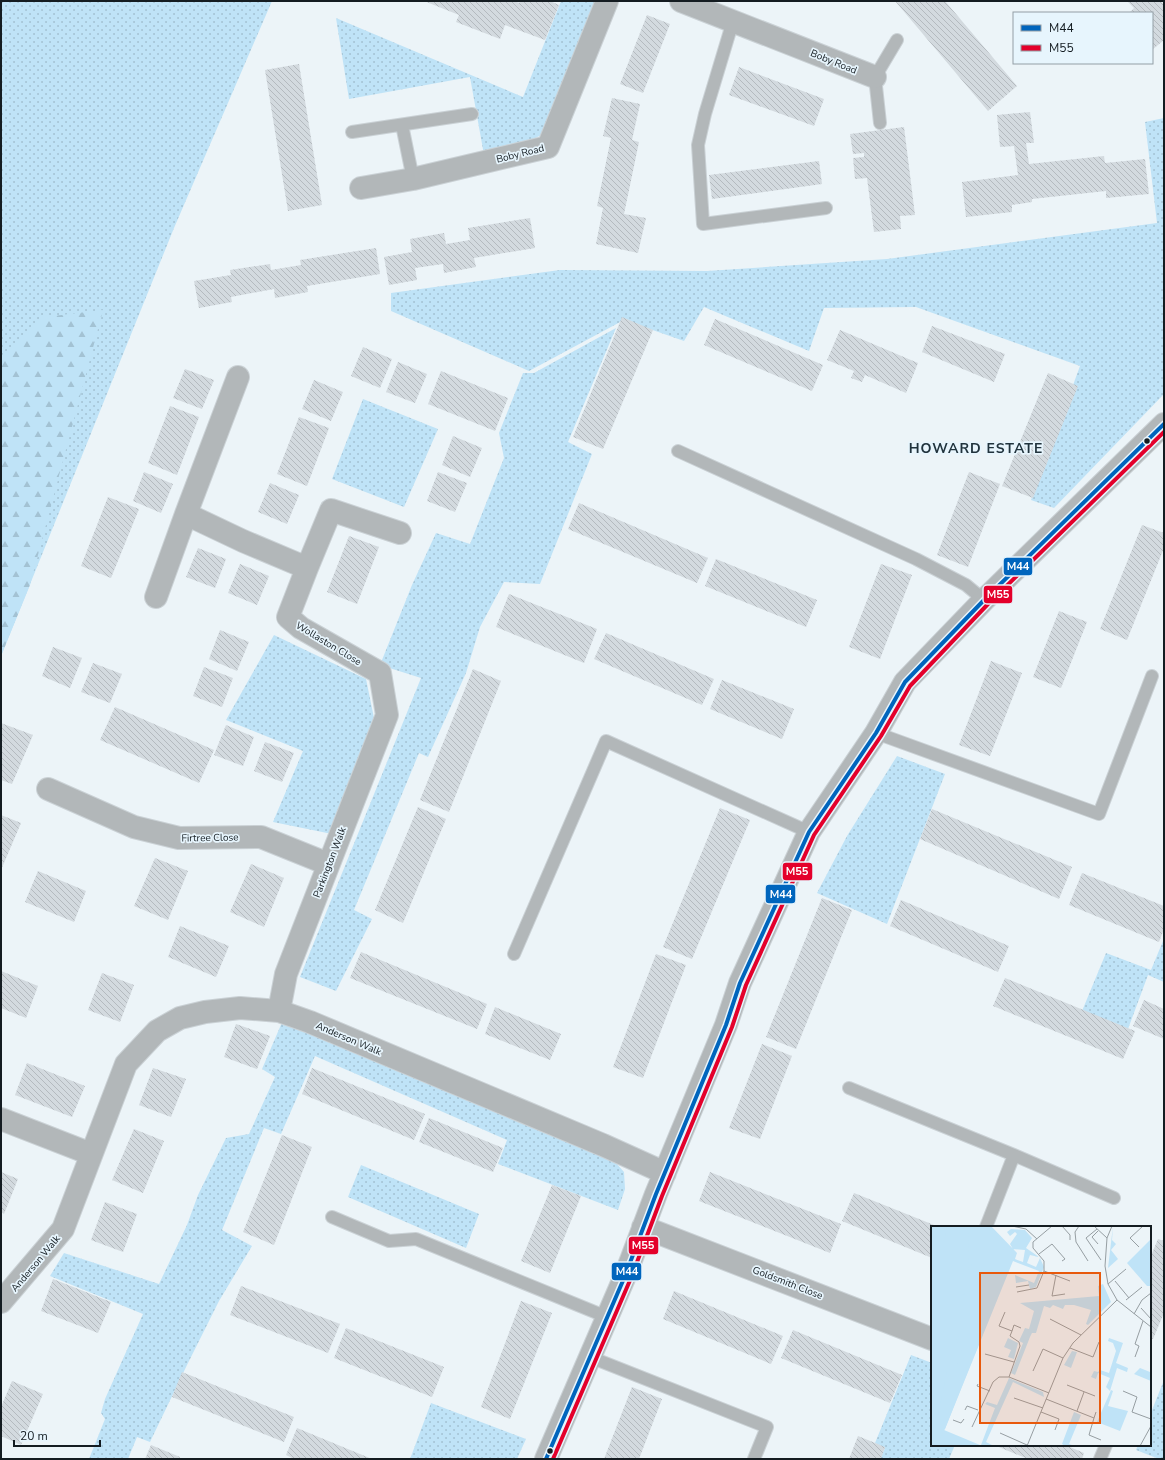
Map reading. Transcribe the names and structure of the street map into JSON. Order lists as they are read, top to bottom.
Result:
{
  "streets": {
    "street": [
      "Boby Road",
      "Wollaston Close",
      "Firtree Close",
      "Parkington Walk",
      "Anderson Walk",
      "Goldsmith Close"
    ]
  },
  "crossings": [
    ["Wollaston Close", "Parkington Walk"],
    ["Firtree Close", "Parkington Walk"],
    ["Parkington Walk", "Anderson Walk"]
  ],
  "districts": ["HOWARD ESTATE"],
  "lines": ["transit line M44", "transit line M55"],
  "legend": ["M44", "M55"],
  "scale_bar": "20 m"
}
